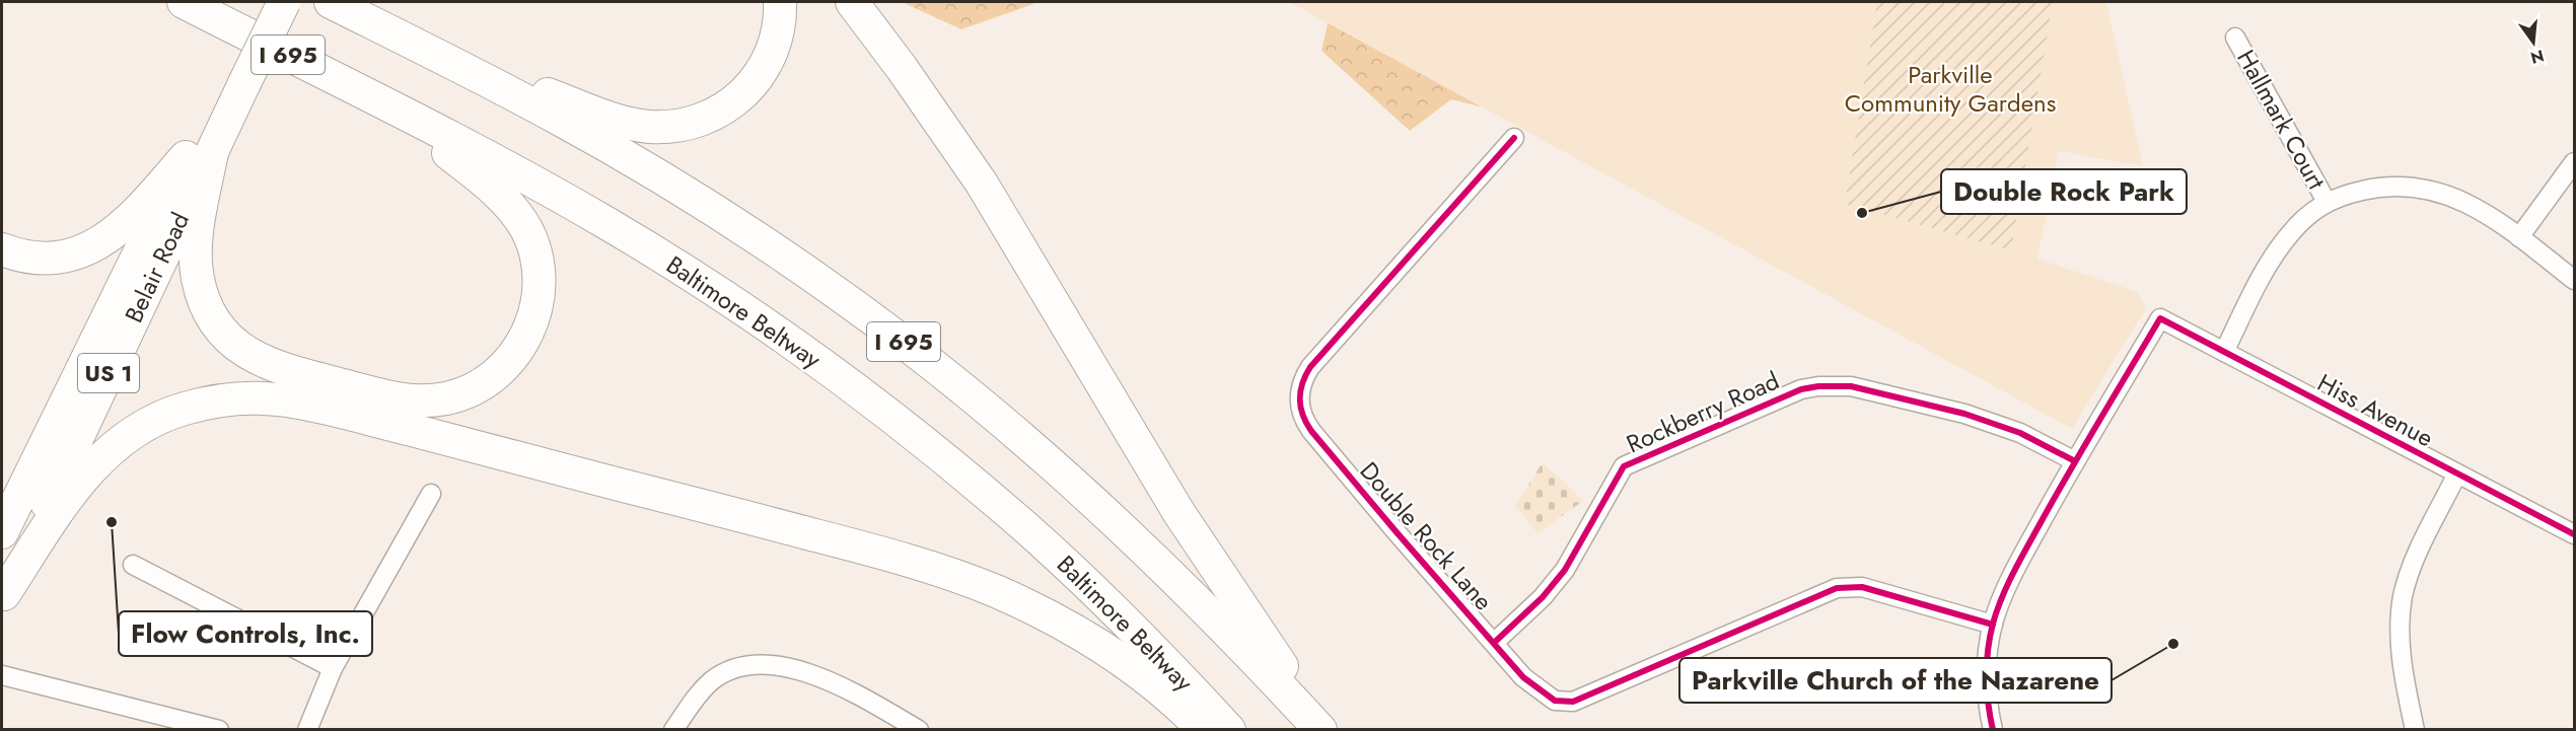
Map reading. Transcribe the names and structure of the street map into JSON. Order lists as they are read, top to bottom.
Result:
{
  "streets": {
    "highway": [
      "I 695",
      "Belair Road",
      "Baltimore Beltway",
      "US 1"
    ],
    "street": [
      "Hallmark Court",
      "Hiss Avenue",
      "Rockberry Road",
      "Double Rock Lane"
    ]
  },
  "crossings": [
    ["Hiss Avenue", "Rockberry Road"],
    ["Rockberry Road", "Double Rock Lane"]
  ],
  "parks": ["Parkville Community Gardens"],
  "places": ["Double Rock Park", "Flow Controls, Inc.", "Parkville Church of the Nazarene"],
  "north": "bottom"
}
